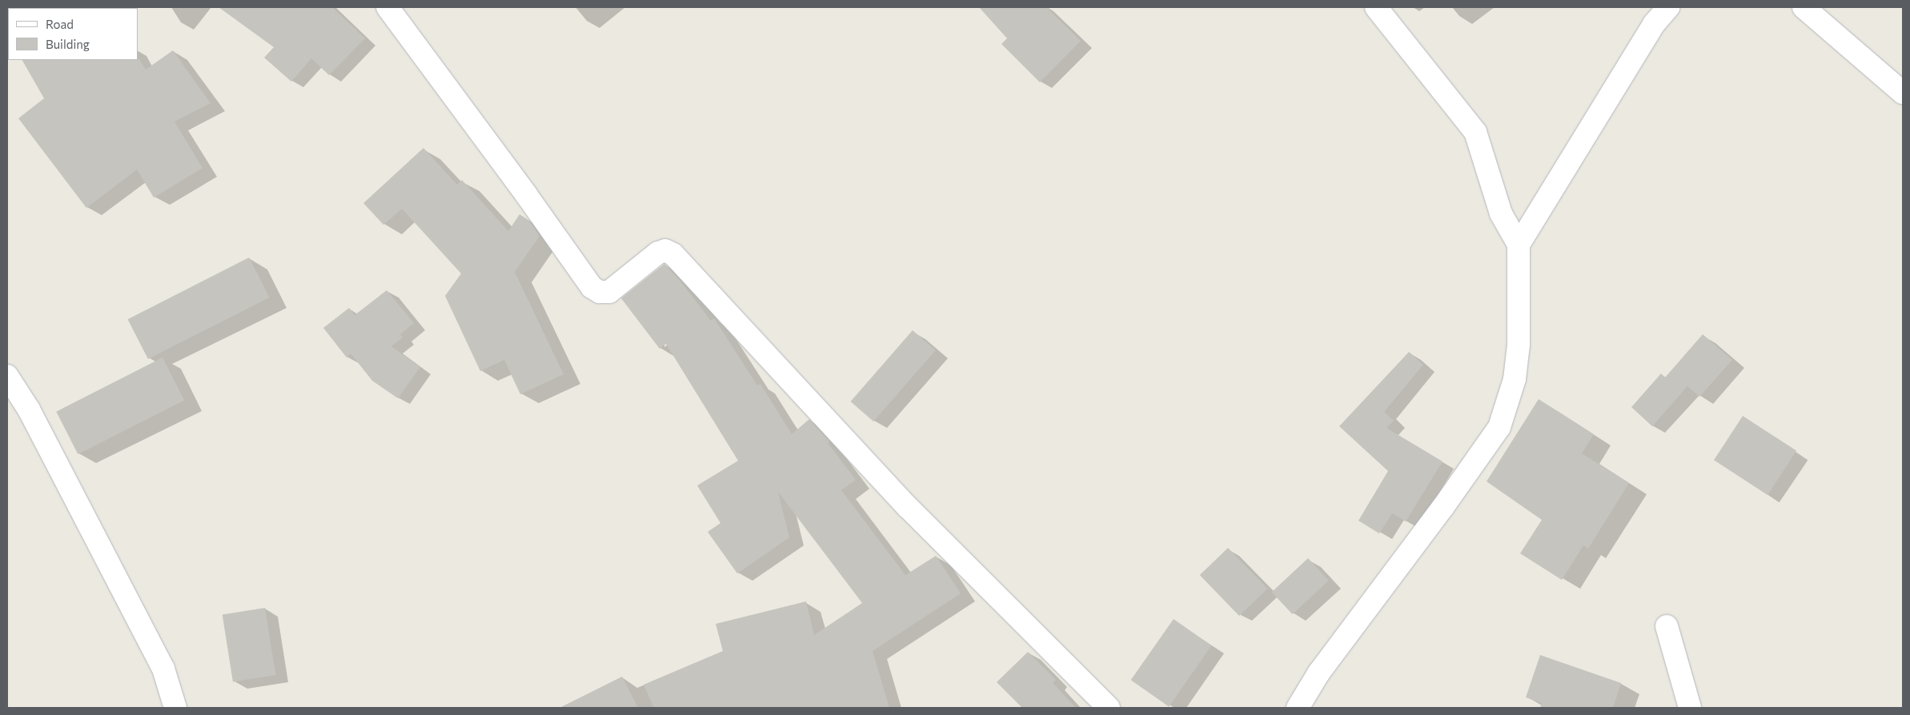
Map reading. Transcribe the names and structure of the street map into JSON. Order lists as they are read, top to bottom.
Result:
{
  "legend": ["Road", "Building"]
}
